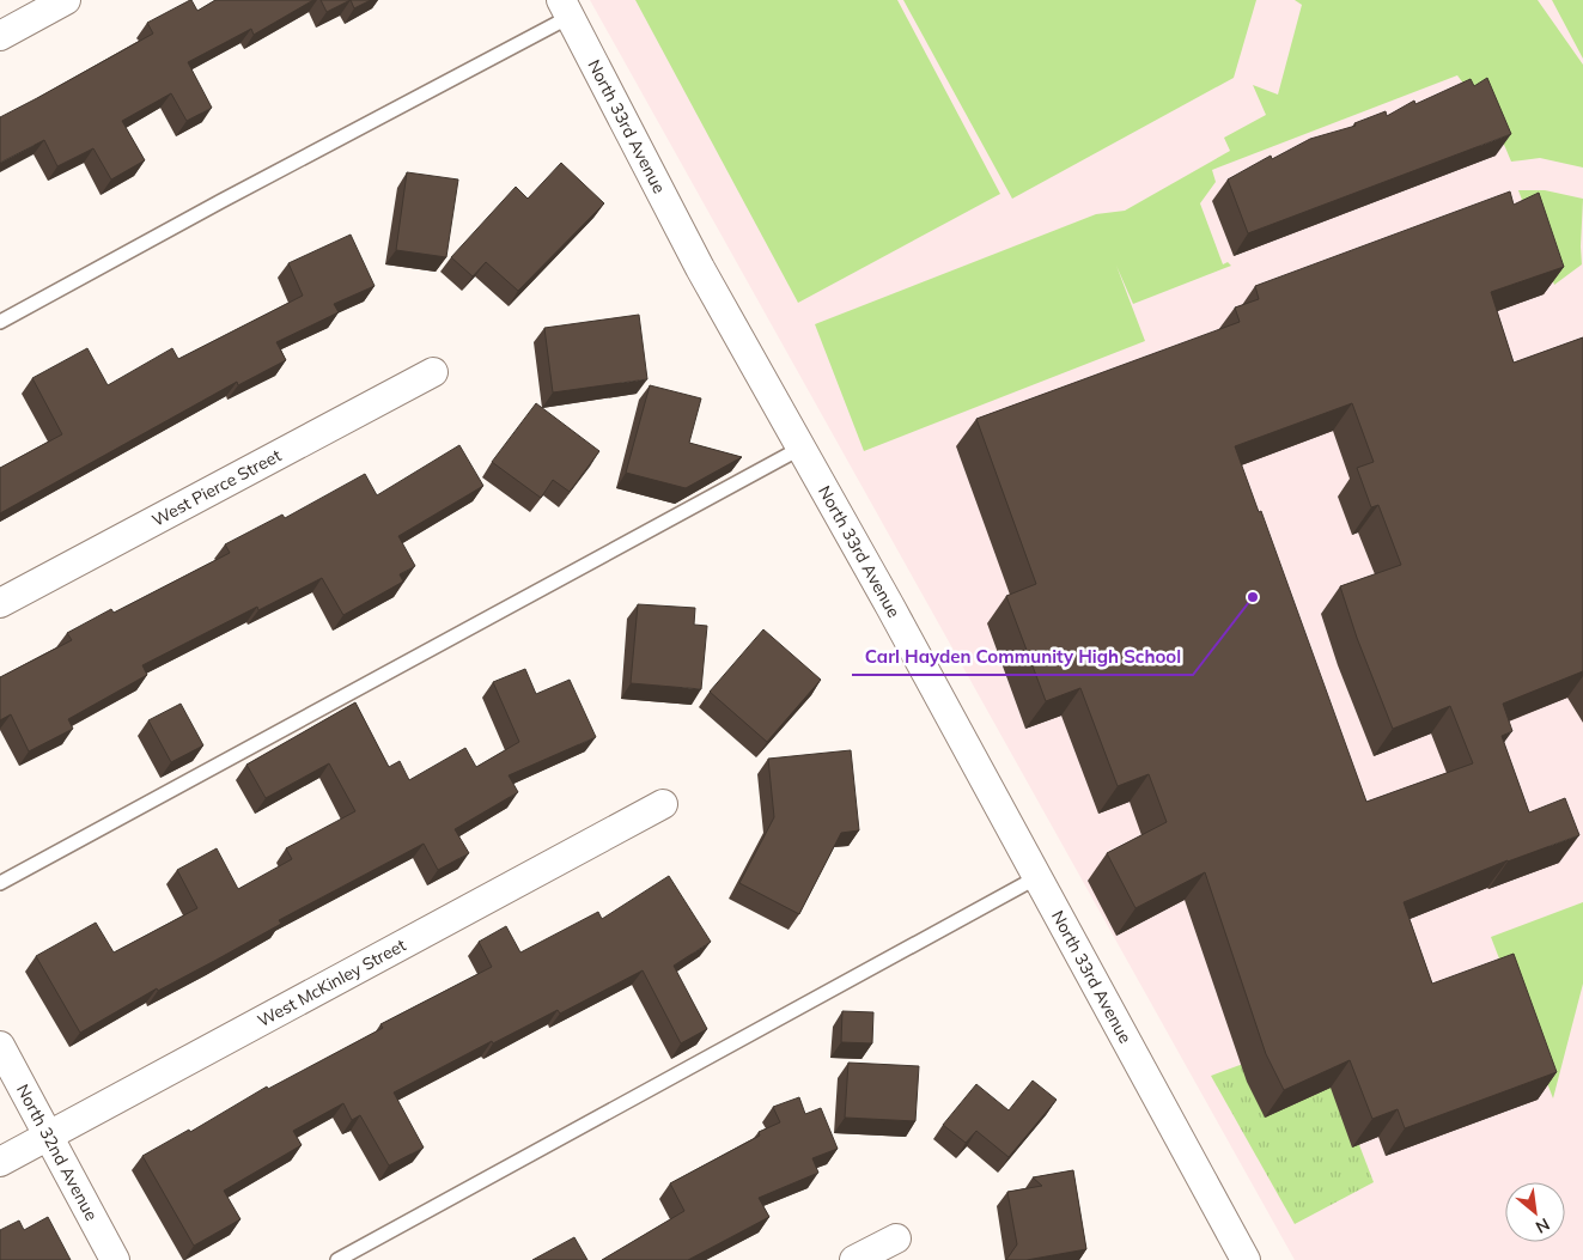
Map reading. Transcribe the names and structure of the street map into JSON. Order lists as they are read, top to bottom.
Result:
{
  "streets": {
    "street": [
      "North 33rd Avenue",
      "West Pierce Street",
      "West McKinley Street",
      "North 32nd Avenue"
    ]
  },
  "crossings": [
    ["West McKinley Street", "North 32nd Avenue"]
  ],
  "places": ["Carl Hayden Community High School"],
  "north": "bottom right"
}
